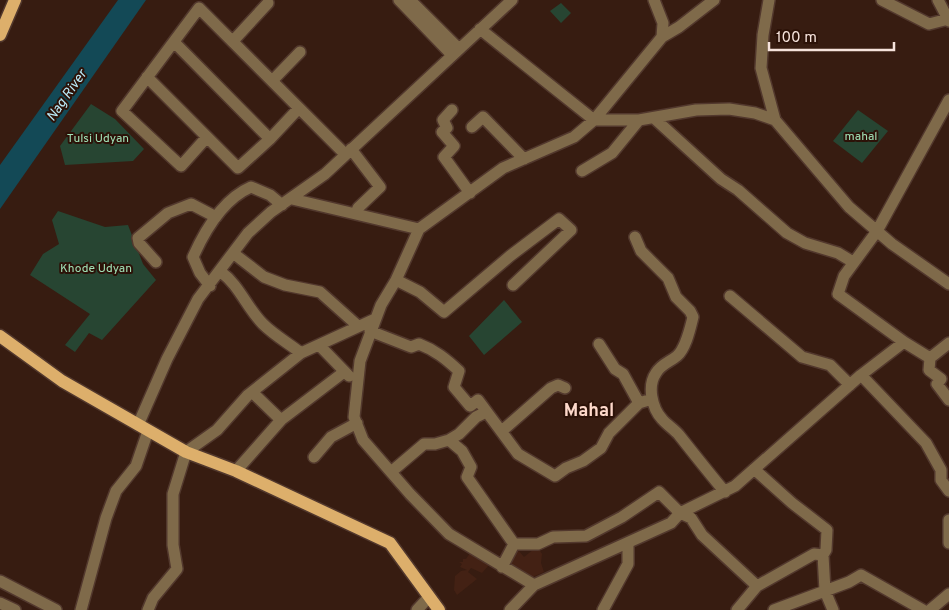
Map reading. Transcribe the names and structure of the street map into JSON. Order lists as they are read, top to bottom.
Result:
{
  "districts": ["Mahal"],
  "water": ["Nag River"],
  "parks": ["mahal", "Tulsi Udyan", "Khode Udyan"],
  "scale_bar": "100 m"
}
